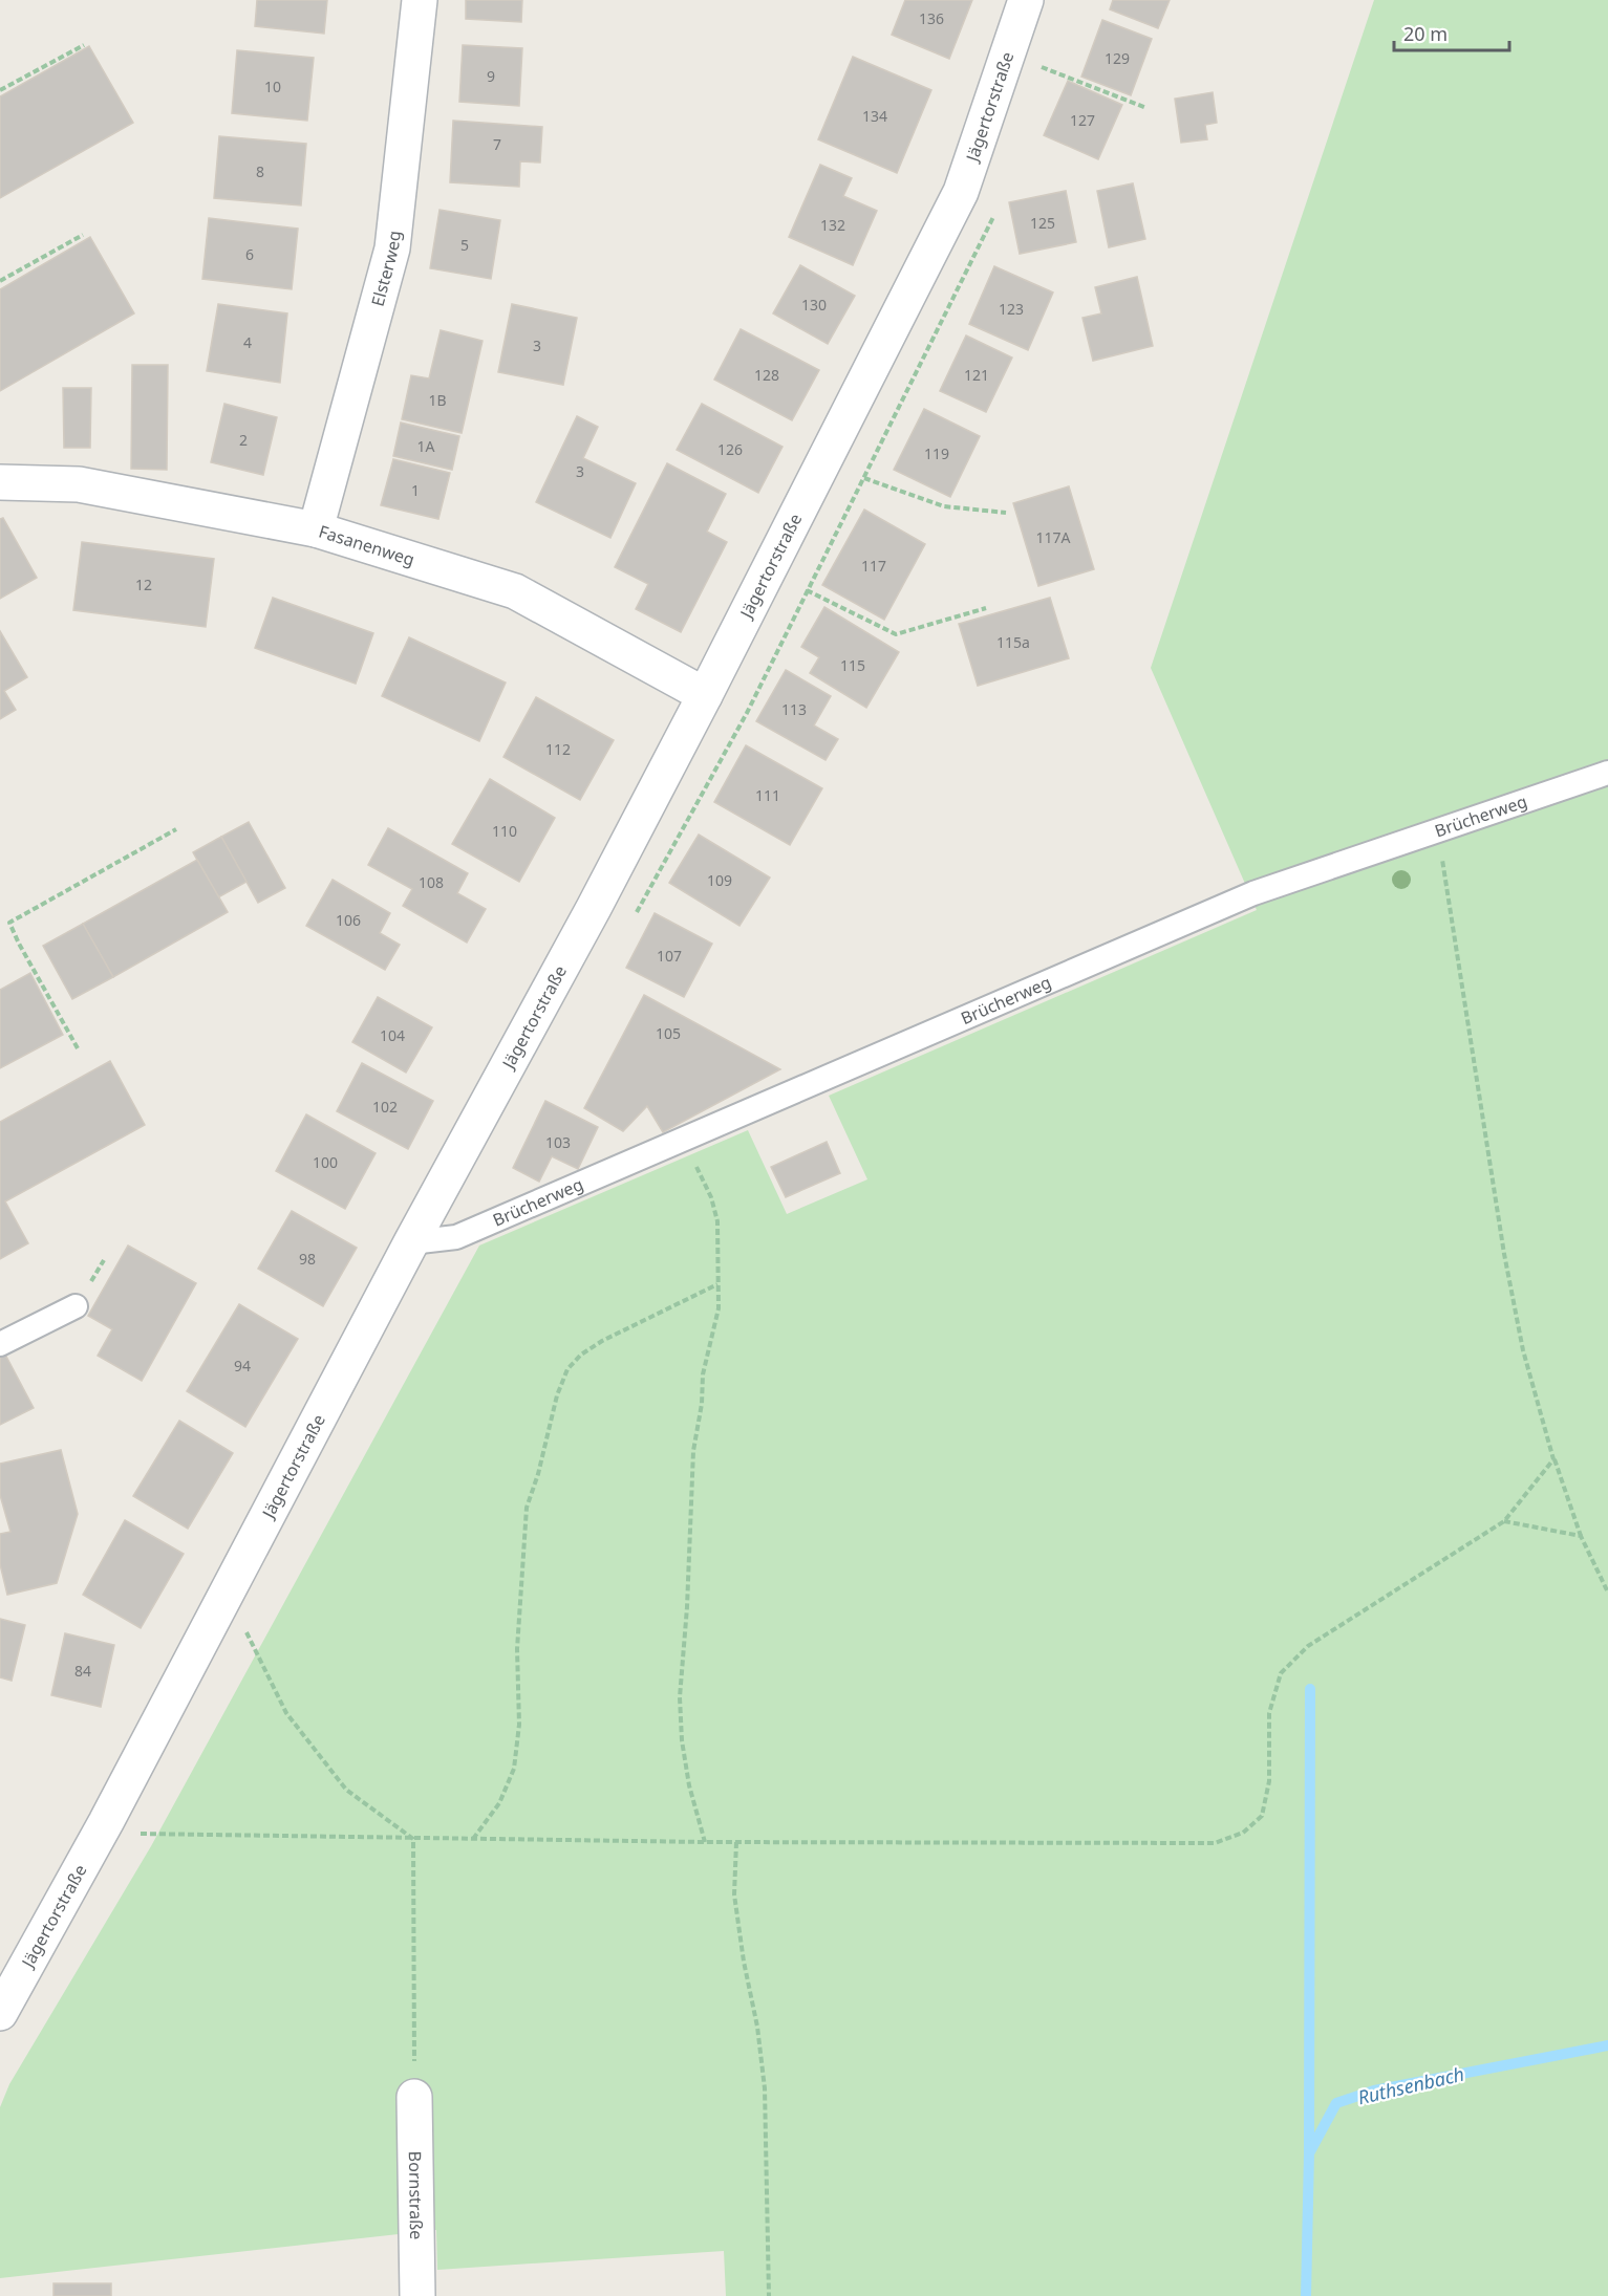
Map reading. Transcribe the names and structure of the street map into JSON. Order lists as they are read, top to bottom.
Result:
{
  "streets": {
    "street": [
      "Jägertorstraße",
      "Elsterweg",
      "Fasanenweg",
      "Bornstraße"
    ],
    "lane": ["Brücherweg"]
  },
  "crossings": [
    ["Jägertorstraße", "Fasanenweg"],
    ["Jägertorstraße", "Brücherweg"],
    ["Elsterweg", "Fasanenweg"]
  ],
  "water": ["Ruthsenbach"],
  "house_numbers": [
    "136",
    "129",
    "9",
    "10",
    "134",
    "127",
    "7",
    "8",
    "125",
    "132",
    "5",
    "6",
    "130",
    "123",
    "4",
    "3",
    "128",
    "121",
    "1B",
    "2",
    "1A",
    "126",
    "119",
    "3",
    "1",
    "117A",
    "117",
    "12",
    "115a",
    "115",
    "113",
    "112",
    "111",
    "110",
    "109",
    "108",
    "106",
    "107",
    "105",
    "104",
    "102",
    "103",
    "100",
    "98",
    "94",
    "84"
  ],
  "scale_bar": "20 m"
}
